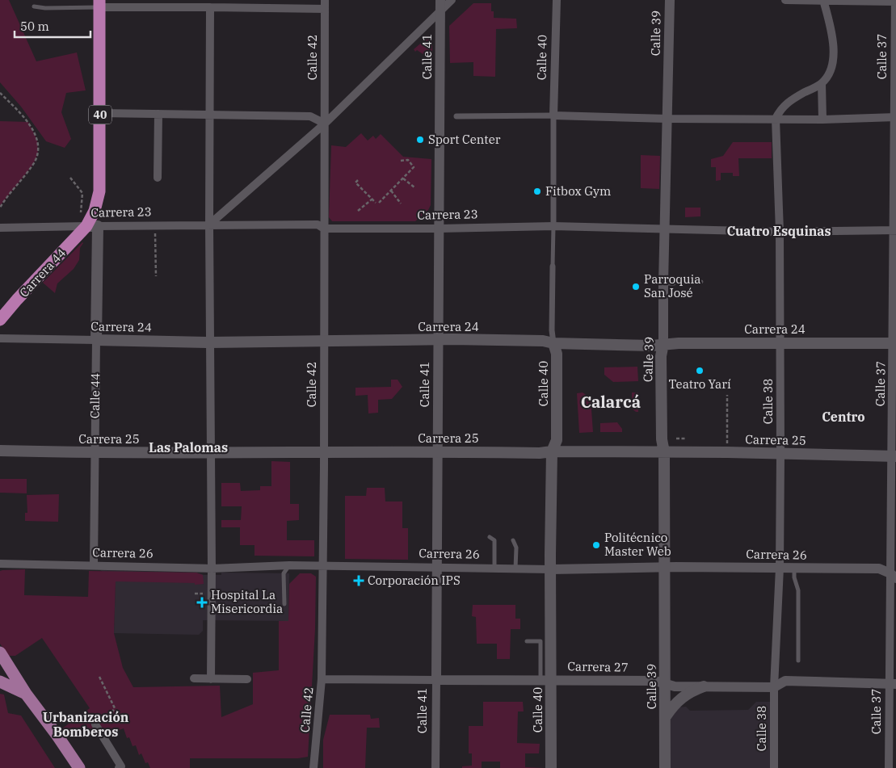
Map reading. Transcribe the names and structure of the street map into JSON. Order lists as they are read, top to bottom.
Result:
{
  "streets": {
    "highway": ["40", "Carrera 44", "Calle 44"],
    "main road": [
      "Calle 39",
      "Calle 40",
      "Carrera 24",
      "Carrera 25"
    ],
    "street": [
      "Calle 41",
      "Calle 37",
      "Calle 42",
      "Carrera 23",
      "Calle 38",
      "Carrera 26",
      "Carrera 27"
    ]
  },
  "crossings": [
    ["Calle 39", "Carrera 23"],
    ["Calle 39", "Carrera 24"],
    ["Calle 39", "Carrera 25"],
    ["Calle 39", "Carrera 26"],
    ["Calle 39", "Carrera 27"],
    ["Calle 41", "Carrera 23"],
    ["Calle 41", "Carrera 24"],
    ["Calle 41", "Carrera 25"],
    ["Calle 41", "Carrera 26"],
    ["Calle 41", "Carrera 27"],
    ["Calle 37", "Carrera 23"],
    ["Calle 37", "Carrera 24"],
    ["Calle 37", "Carrera 25"],
    ["Calle 37", "Carrera 26"],
    ["Calle 37", "Carrera 27"],
    ["Calle 42", "Carrera 23"],
    ["Calle 42", "Carrera 24"],
    ["Calle 42", "Carrera 25"],
    ["Calle 42", "Carrera 26"],
    ["Calle 42", "Carrera 27"],
    ["Calle 40", "Carrera 23"],
    ["Calle 40", "Carrera 24"],
    ["Calle 40", "Carrera 25"],
    ["Calle 40", "Carrera 26"],
    ["Calle 40", "Carrera 27"],
    ["Carrera 23", "Carrera 44"],
    ["Carrera 23", "Calle 44"],
    ["Carrera 23", "Calle 38"],
    ["Carrera 44", "Calle 44"],
    ["Carrera 24", "Calle 44"],
    ["Carrera 24", "Calle 38"],
    ["Calle 44", "Carrera 25"],
    ["Calle 44", "Carrera 26"],
    ["Calle 38", "Carrera 25"],
    ["Calle 38", "Carrera 26"],
    ["Calle 38", "Carrera 27"]
  ],
  "districts": [
    "Cuatro Esquinas",
    "Calarcá",
    "Centro",
    "Las Palomas",
    "Urbanización Bomberos"
  ],
  "places": {
    "other": [
      "Sport Center",
      "Fitbox Gym",
      "Parroquia San José",
      "Teatro Yarí",
      "Politécnico Master Web"
    ],
    "health": ["Corporación IPS", "Hospital La Misericordia"]
  },
  "scale_bar": "50 m"
}
